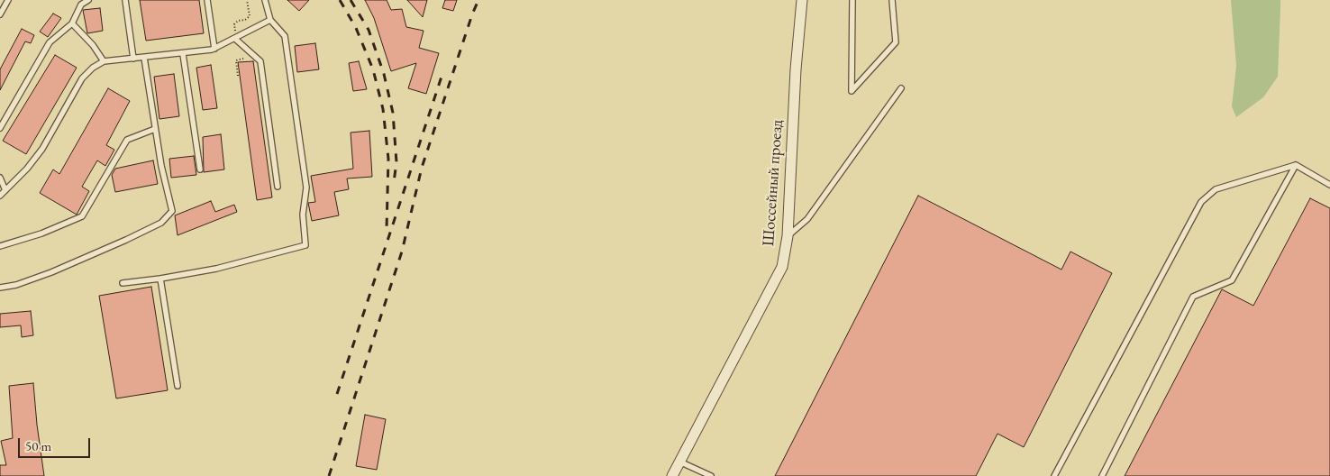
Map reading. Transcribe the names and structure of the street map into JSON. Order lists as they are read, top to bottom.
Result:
{
  "streets": {
    "street": ["Шоссейный проезд"]
  },
  "scale_bar": "50 m"
}
